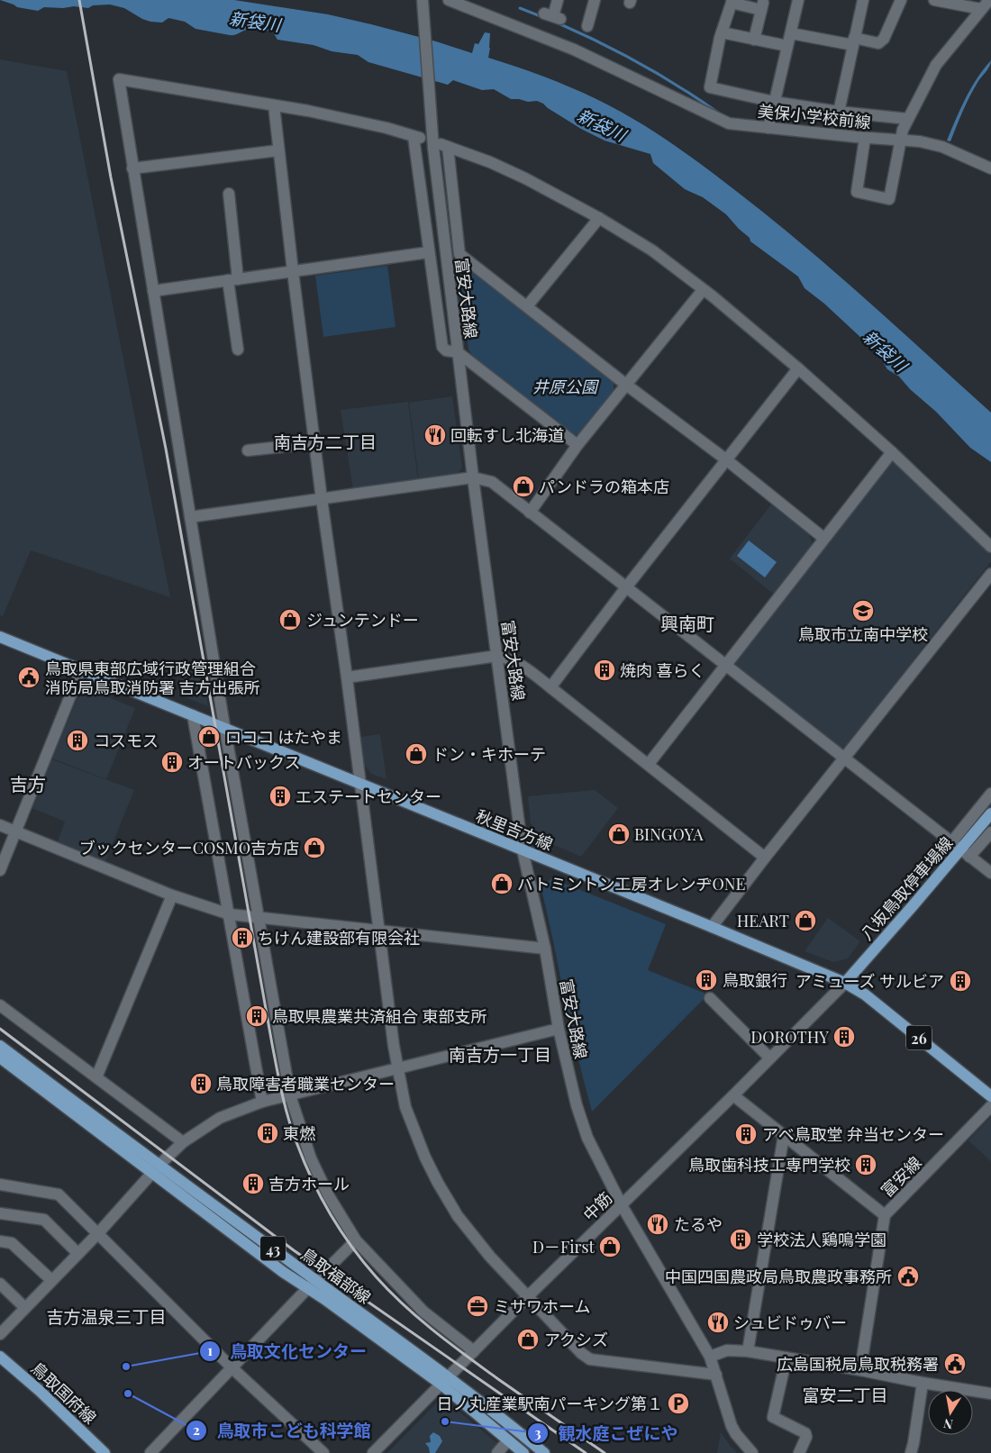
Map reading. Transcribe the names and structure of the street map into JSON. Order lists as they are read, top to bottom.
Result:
{
  "streets": {
    "main road": [
      "秋里吉方線",
      "八坂鳥取停車場線",
      "26",
      "43",
      "鳥取福部線",
      "鳥取国府線"
    ],
    "street": [
      "美保小学校前線",
      "富安大路線",
      "富安線",
      "中筋"
    ]
  },
  "crossings": [
    ["富安大路線", "秋里吉方線"],
    ["富安大路線", "中筋"],
    ["秋里吉方線", "八坂鳥取停車場線"],
    ["秋里吉方線", "中筋"],
    ["八坂鳥取停車場線", "中筋"],
    ["中筋", "鳥取福部線"]
  ],
  "districts": [
    "南吉方二丁目",
    "興南町",
    "吉方",
    "南吉方一丁目",
    "吉方温泉三丁目",
    "富安二丁目"
  ],
  "water": ["新袋川"],
  "parks": ["井原公園"],
  "places": {
    "restaurant": ["回転すし北海道", "たるや", "シュビドゥバー"],
    "shop": [
      "パンドラの箱本店",
      "ジュンテンドー",
      "ロココ はたやま",
      "ドン・キホーテ",
      "BINGOYA",
      "ブックセンターCOSMO吉方店",
      "バトミントン工房オレンヂONE",
      "HEART",
      "D－First",
      "アクシズ"
    ],
    "school or university": ["鳥取市立南中学校"],
    "building": [
      "焼肉 喜らく",
      "コスモス",
      "オートバックス",
      "エステートセンター",
      "ちけん建設部有限会社",
      "鳥取銀行",
      "アミューズ サルビア",
      "鳥取県農業共済組合 東部支所",
      "DOROTHY",
      "鳥取障害者職業センター",
      "東燃",
      "アベ鳥取堂 弁当センター",
      "鳥取歯科技工専門学校",
      "吉方ホール",
      "学校法人鶏鳴学園"
    ],
    "public building": ["鳥取県東部広域行政管理組合 消防局鳥取消防署 吉方出張所", "中国四国農政局鳥取農政事務所", "広島国税局鳥取税務署"],
    "office": ["ミサワホーム"],
    "other": ["鳥取文化センター", "鳥取市こども科学館", "観水庭こぜにや"],
    "parking": ["日ノ丸産業駅南パーキング第１"]
  },
  "north": "bottom"
}
